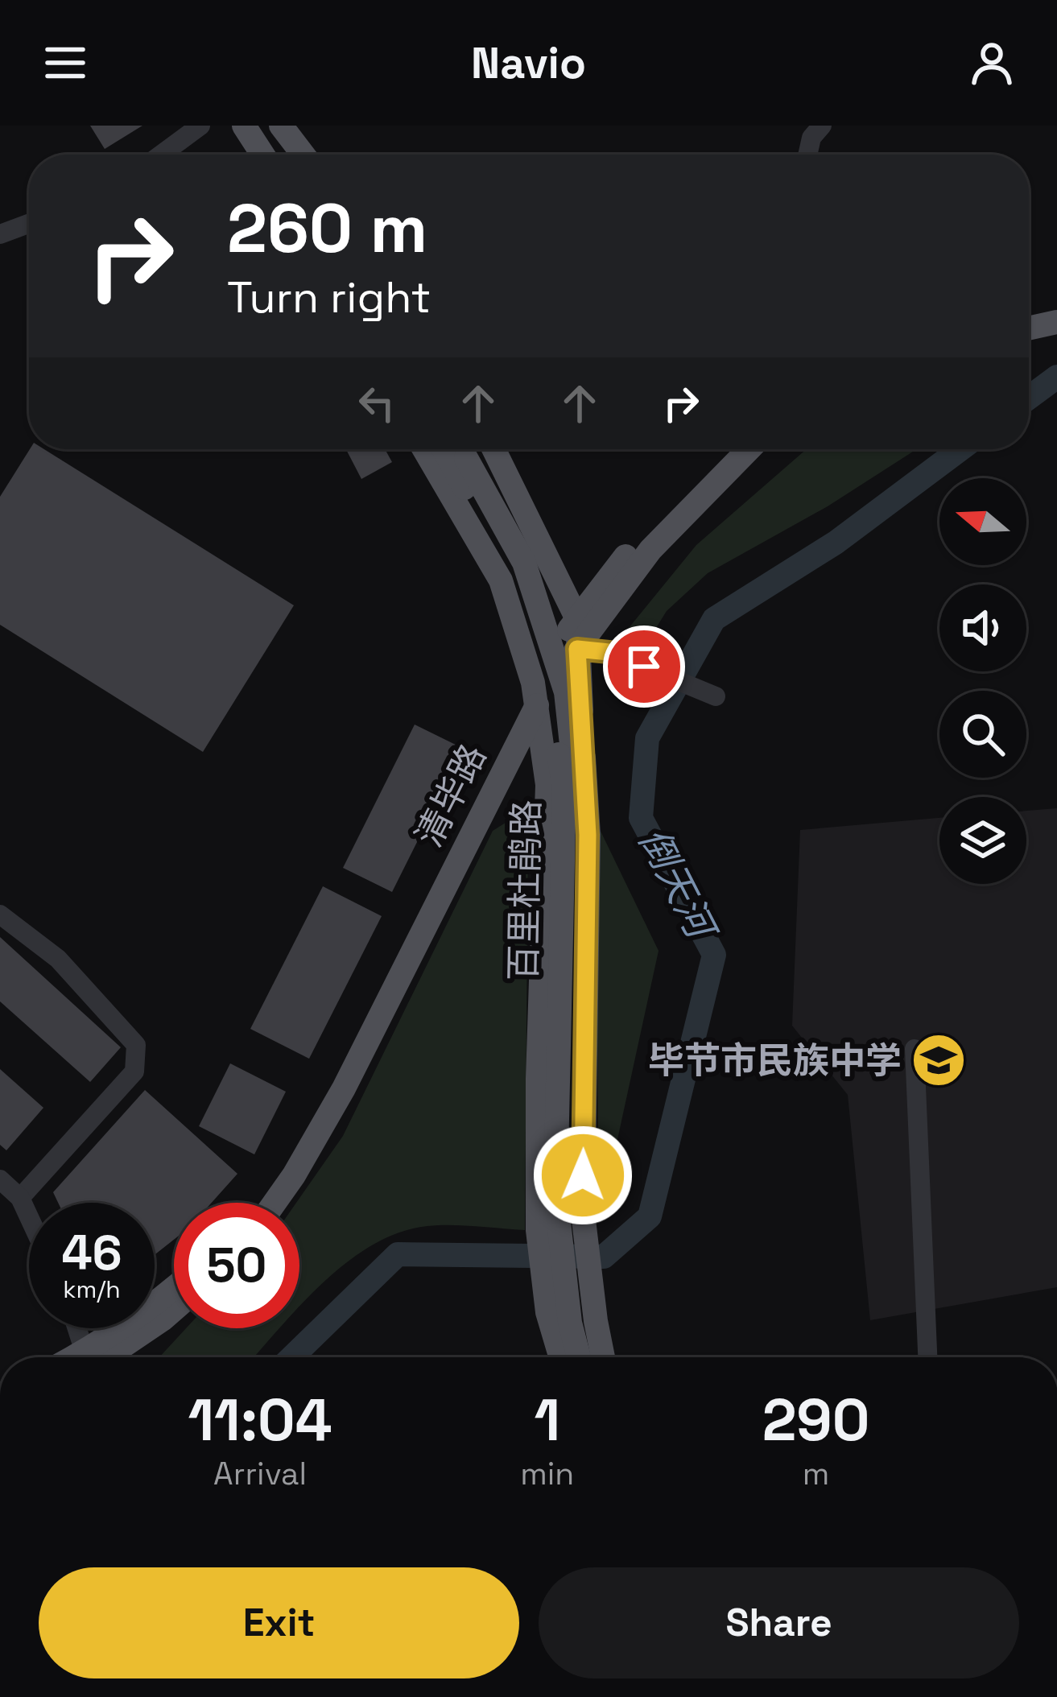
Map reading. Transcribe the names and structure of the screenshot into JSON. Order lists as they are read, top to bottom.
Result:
{
  "streets": {
    "main road": ["清毕路", "百里杜鹃路"]
  },
  "water": ["倒天河"],
  "places": {
    "school or university": ["毕节市民族中学"]
  },
  "north": "left",
  "page": {
    "header": "Navio",
    "turn": ["260 m", "Turn right"],
    "speed": "46 km/h",
    "limit": "50",
    "eta": [
      "11:04",
      "Arrival",
      "1",
      "min",
      "290",
      "m"
    ],
    "buttons": ["Exit", "Share"]
  }
}
